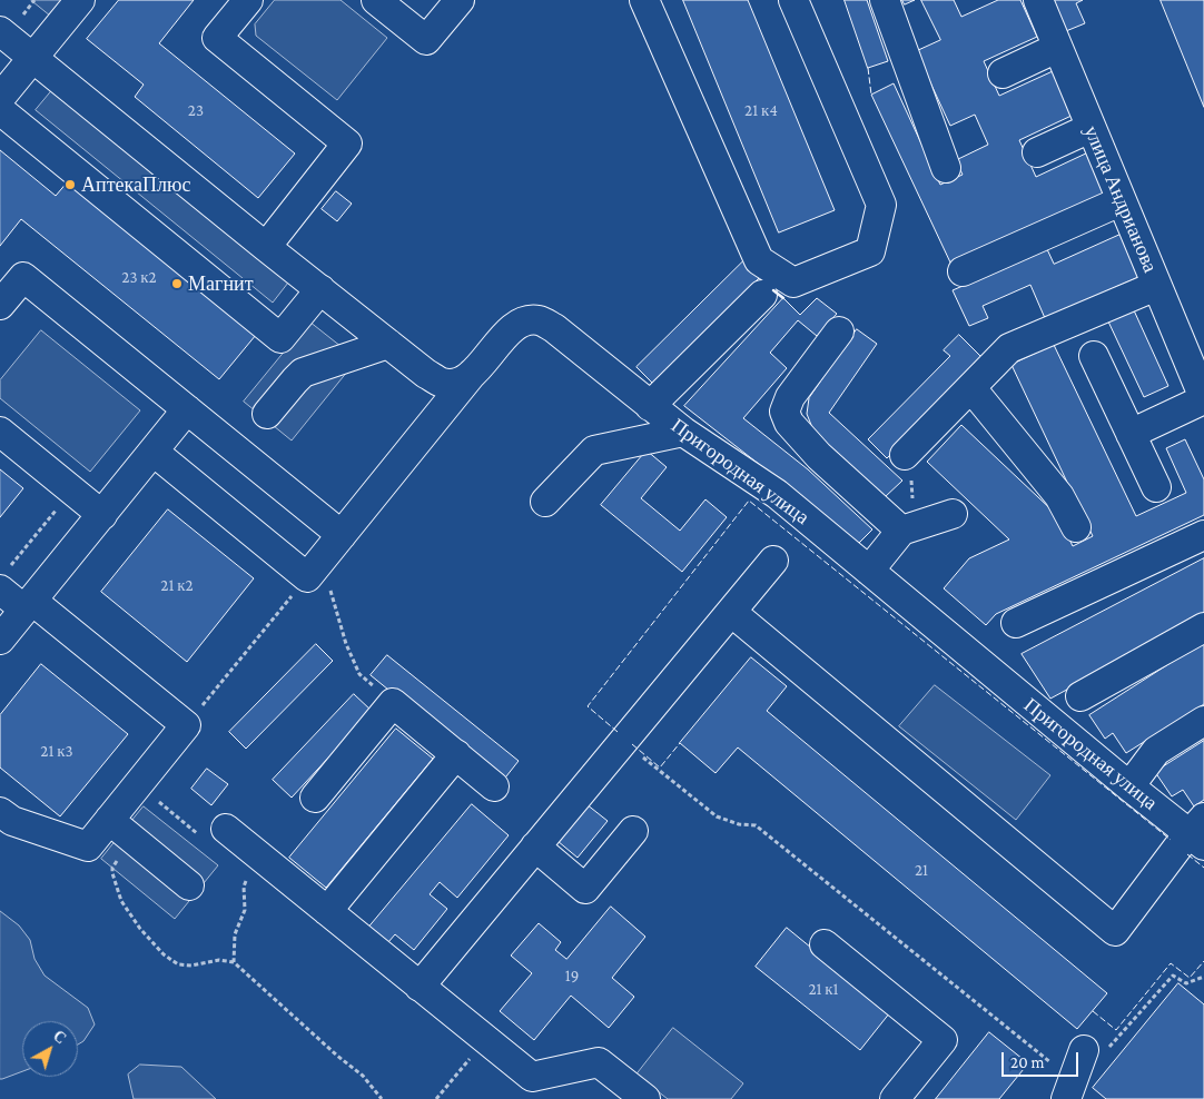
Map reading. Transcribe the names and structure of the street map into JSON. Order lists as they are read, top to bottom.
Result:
{
  "streets": {
    "street": ["улица Андрианова", "Пригородная улица"]
  },
  "places": ["АптекаПлюс", "Магнит"],
  "house_numbers": [
    "23",
    "21 к4",
    "23 к2",
    "21 к2",
    "21 к3",
    "21",
    "19",
    "21 к1"
  ],
  "scale_bar": "20 m",
  "north": "top right"
}
